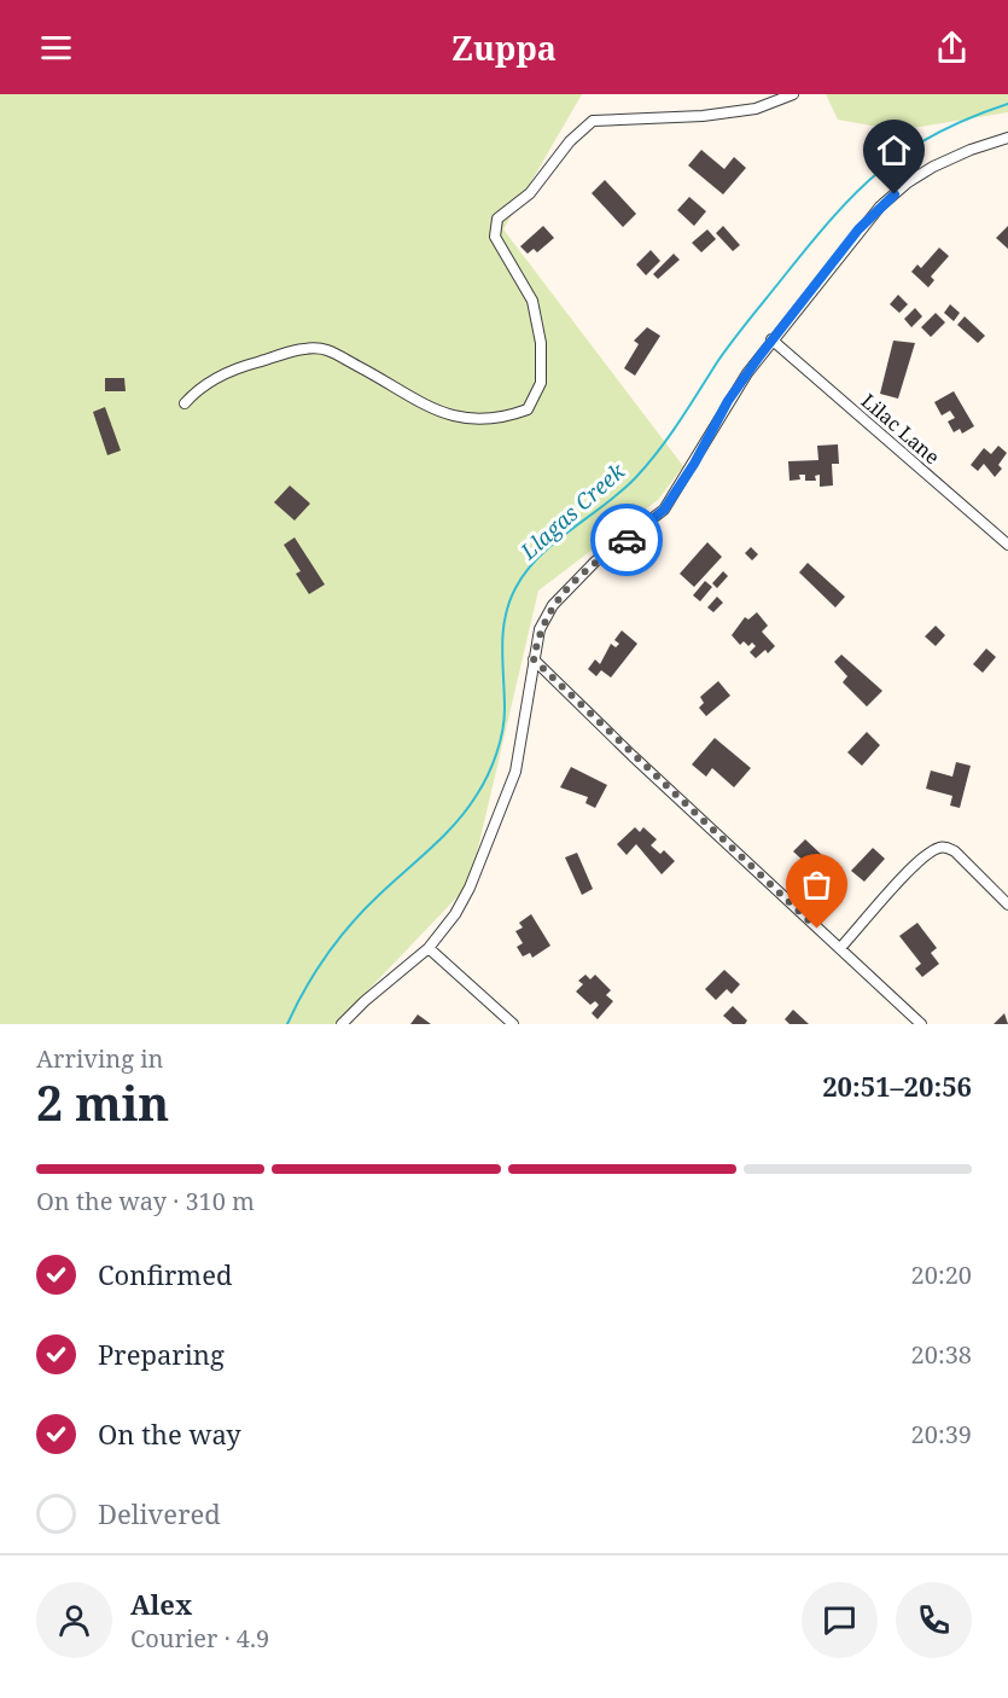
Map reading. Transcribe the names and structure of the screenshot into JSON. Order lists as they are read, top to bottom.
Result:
{
  "streets": {
    "street": ["Lilac Lane"]
  },
  "water": ["Llagas Creek"],
  "page": {
    "header": "Zuppa",
    "heading": ["2 min", "Arriving in", "20:51–20:56"],
    "panel": ["Alex", "Courier · 4.9"],
    "bar": "On the way · 310 m",
    "list": [
      ["Confirmed", "20:20"],
      ["Preparing", "20:38"],
      ["On the way", "20:39"],
      "Delivered"
    ]
  }
}
